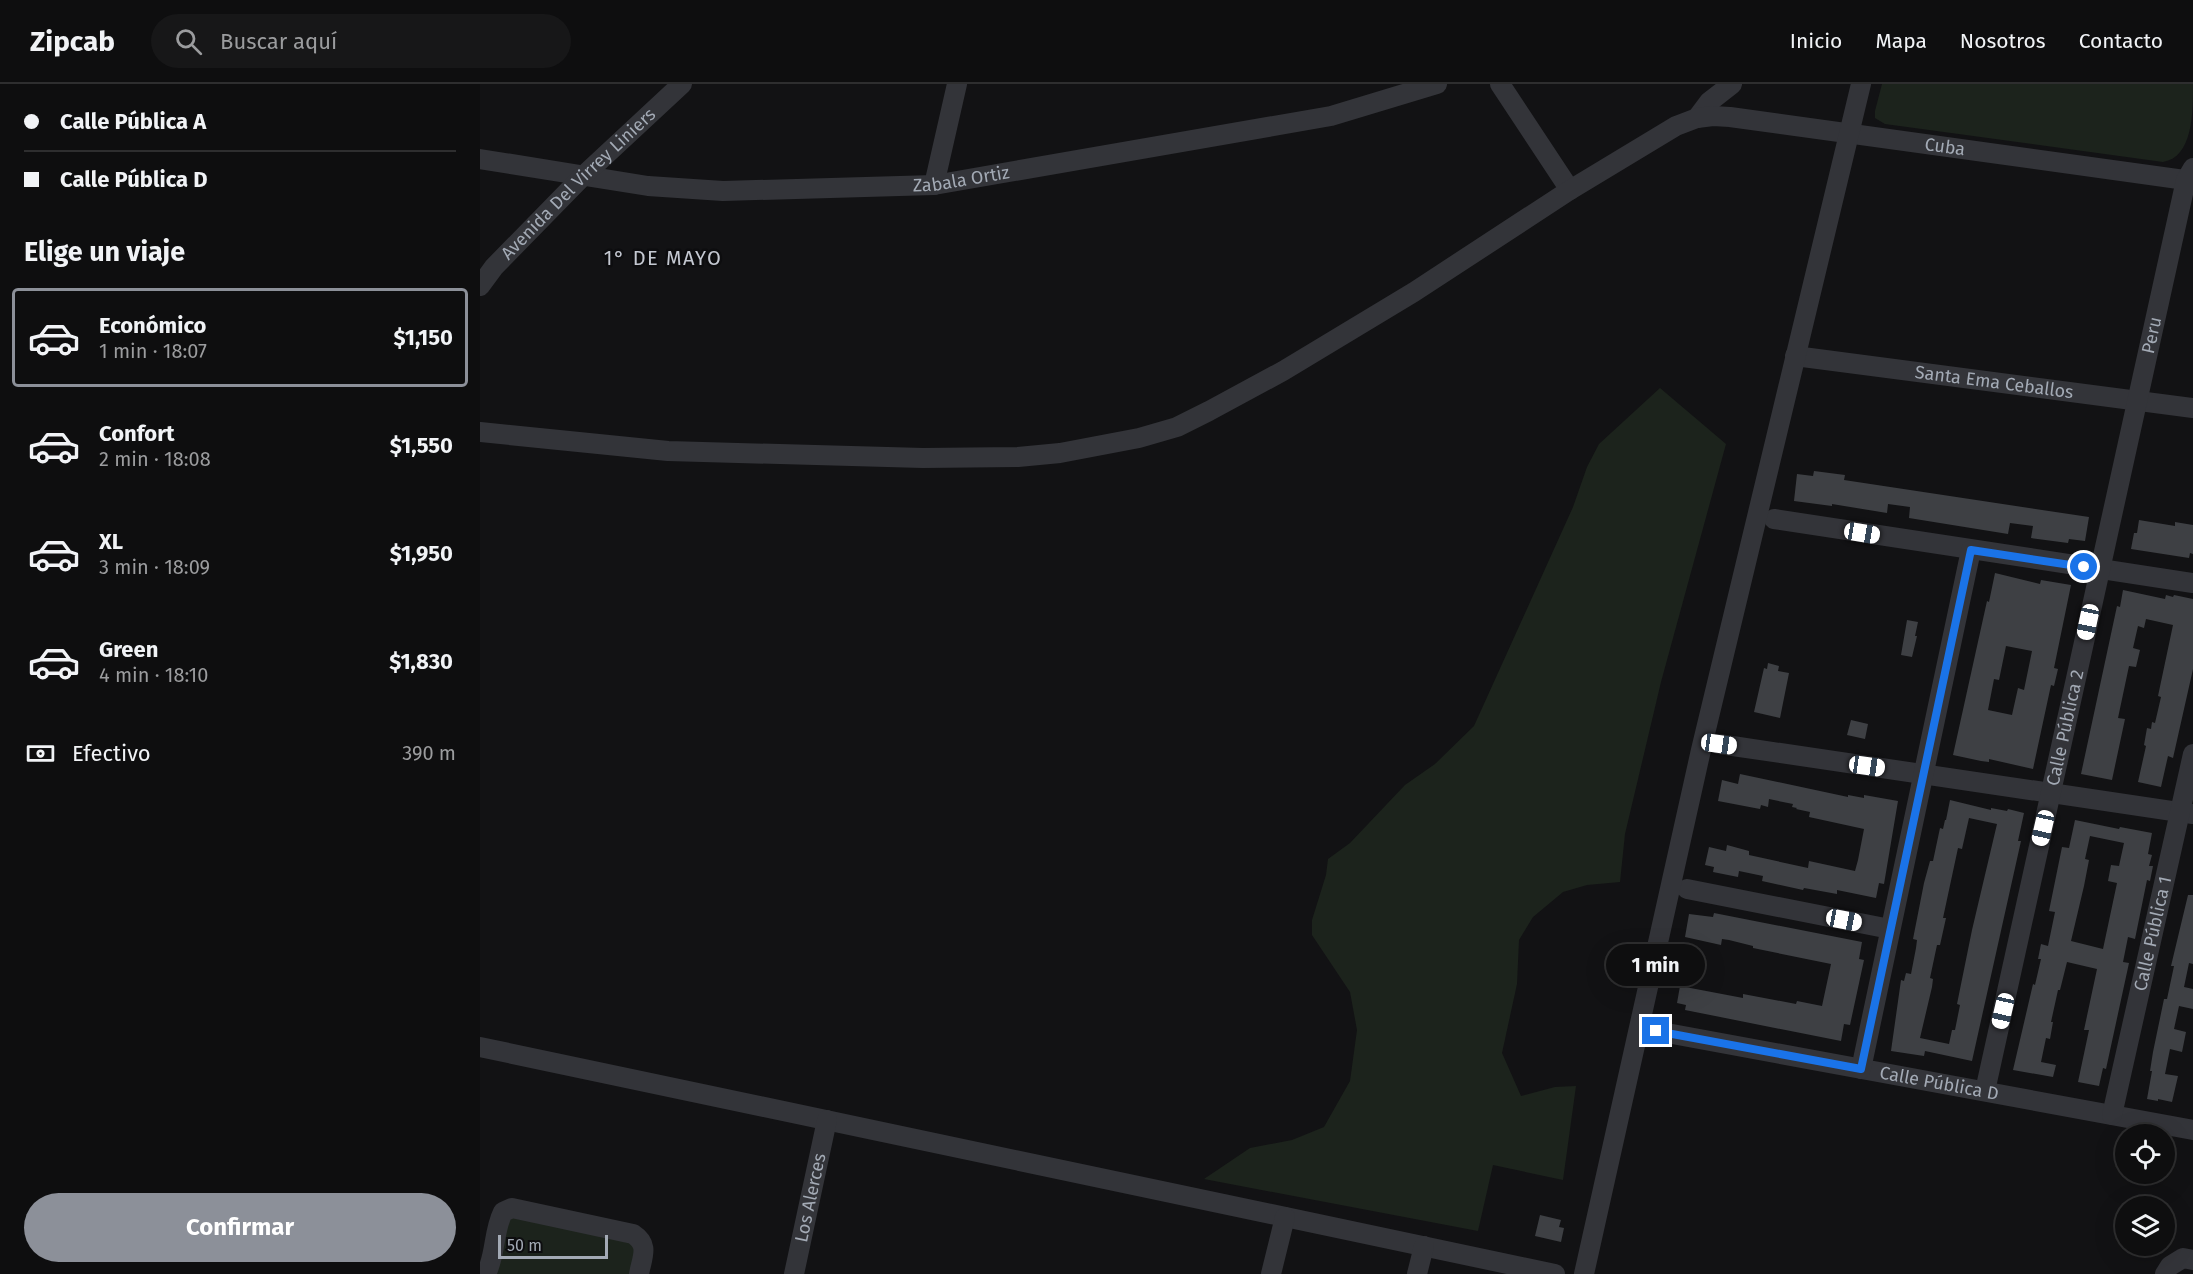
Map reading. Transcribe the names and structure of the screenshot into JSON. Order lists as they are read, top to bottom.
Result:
{
  "streets": {
    "street": [
      "Cuba",
      "Zabala Ortiz",
      "Avenida Del Virrey Liniers",
      "Peru",
      "Santa Ema Ceballos",
      "Calle Pública 2",
      "Calle Pública 1",
      "Calle Pública D",
      "Los Alerces"
    ]
  },
  "crossings": [
    ["Cuba", "Peru"],
    ["Zabala Ortiz", "Avenida Del Virrey Liniers"],
    ["Peru", "Santa Ema Ceballos"],
    ["Peru", "Calle Pública 2"],
    ["Calle Pública 2", "Calle Pública D"],
    ["Calle Pública 1", "Calle Pública D"]
  ],
  "districts": ["1° DE MAYO"],
  "scale_bar": "50 m",
  "page": {
    "header": "Zipcab",
    "search": "Buscar aquí",
    "nav": [
      "Inicio",
      "Mapa",
      "Nosotros",
      "Contacto"
    ],
    "banner": ["Calle Pública A", "Calle Pública D"],
    "heading": "Elige un viaje",
    "list": [
      {
        "name": "Económico",
        "note": "1 min · 18:07",
        "value": "$1,150"
      },
      {
        "name": "Confort",
        "note": "2 min · 18:08",
        "value": "$1,550"
      },
      {
        "name": "XL",
        "note": "3 min · 18:09",
        "value": "$1,950"
      },
      {
        "name": "Green",
        "note": "4 min · 18:10",
        "value": "$1,830"
      }
    ],
    "pay": ["Efectivo", "390 m"],
    "bubble": "1 min",
    "buttons": "Confirmar",
    "scale": "50 m"
  }
}
